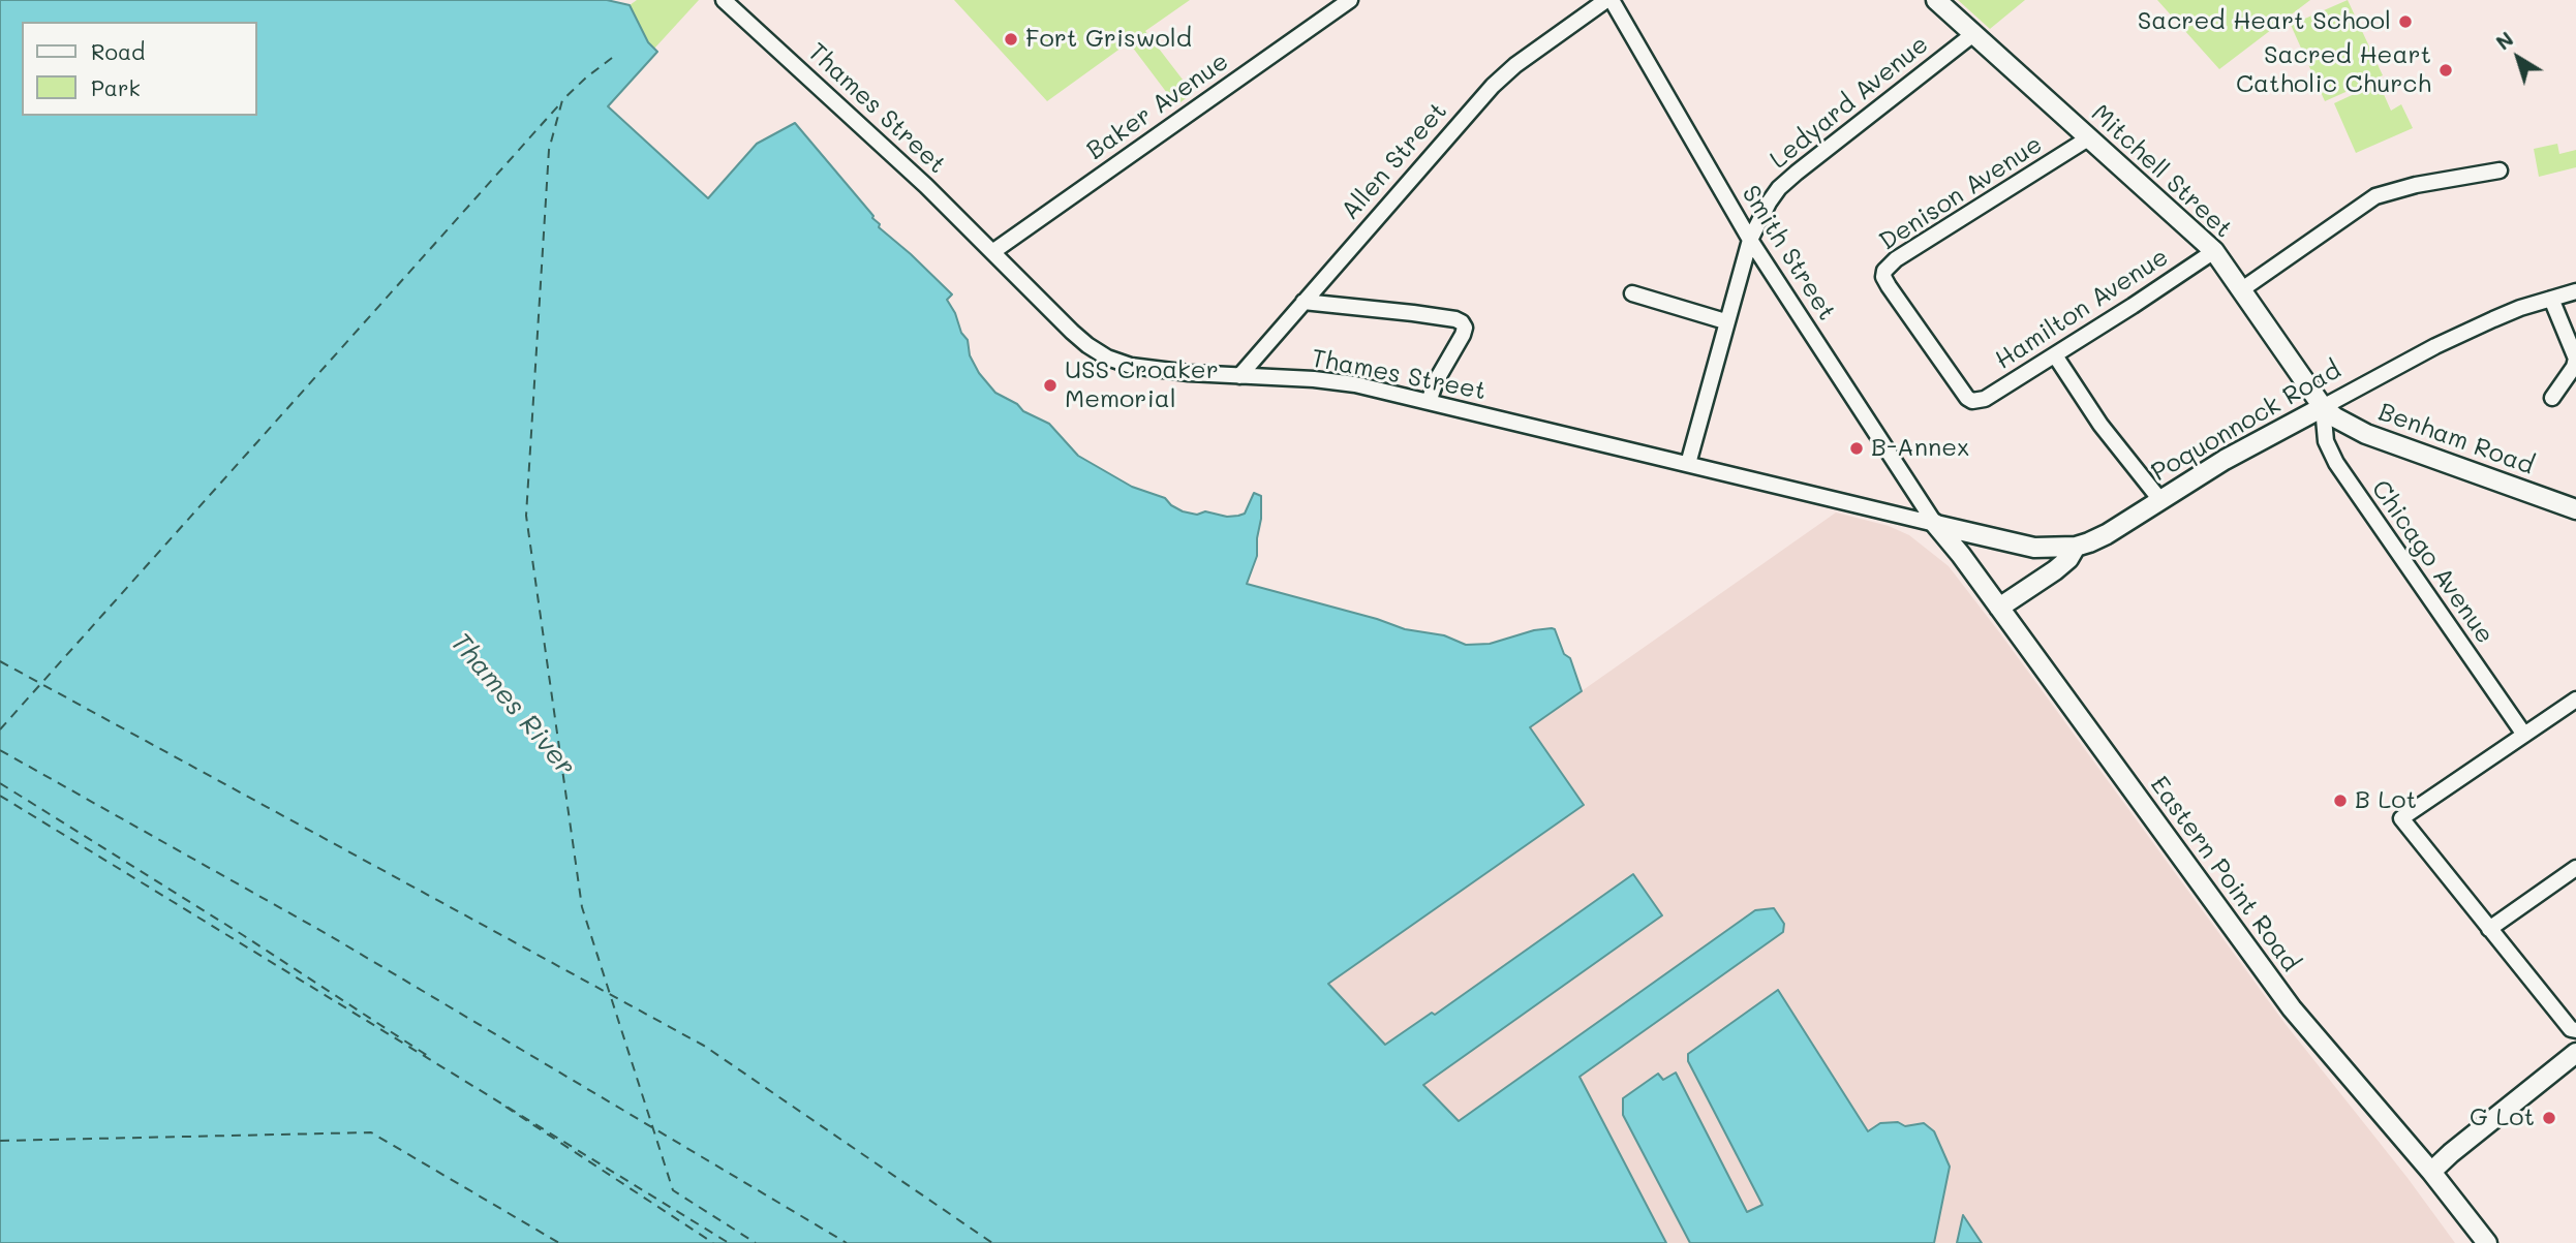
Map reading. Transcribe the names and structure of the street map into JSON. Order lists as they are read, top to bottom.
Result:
{
  "streets": {
    "main road": [
      "Mitchell Street",
      "Poquonnock Road",
      "Benham Road",
      "Eastern Point Road"
    ],
    "street": [
      "Ledyard Avenue",
      "Baker Avenue",
      "Thames Street",
      "Allen Street",
      "Denison Avenue",
      "Smith Street",
      "Hamilton Avenue",
      "Chicago Avenue"
    ]
  },
  "crossings": [
    ["Ledyard Avenue", "Thames Street"],
    ["Ledyard Avenue", "Mitchell Street"],
    ["Ledyard Avenue", "Smith Street"],
    ["Baker Avenue", "Thames Street"],
    ["Thames Street", "Allen Street"],
    ["Thames Street", "Smith Street"],
    ["Thames Street", "Poquonnock Road"],
    ["Thames Street", "Eastern Point Road"],
    ["Allen Street", "Smith Street"],
    ["Mitchell Street", "Denison Avenue"],
    ["Mitchell Street", "Hamilton Avenue"],
    ["Mitchell Street", "Poquonnock Road"],
    ["Mitchell Street", "Benham Road"],
    ["Mitchell Street", "Chicago Avenue"],
    ["Denison Avenue", "Hamilton Avenue"],
    ["Smith Street", "Poquonnock Road"],
    ["Smith Street", "Eastern Point Road"],
    ["Poquonnock Road", "Benham Road"],
    ["Poquonnock Road", "Chicago Avenue"],
    ["Poquonnock Road", "Eastern Point Road"],
    ["Benham Road", "Chicago Avenue"]
  ],
  "water": ["Thames River"],
  "places": [
    "Sacred Heart School",
    "Fort Griswold",
    "Sacred Heart Catholic Church",
    "USS Croaker Memorial",
    "B-Annex",
    "B Lot",
    "G Lot"
  ],
  "legend": ["Road", "Park"],
  "north": "top left"
}
